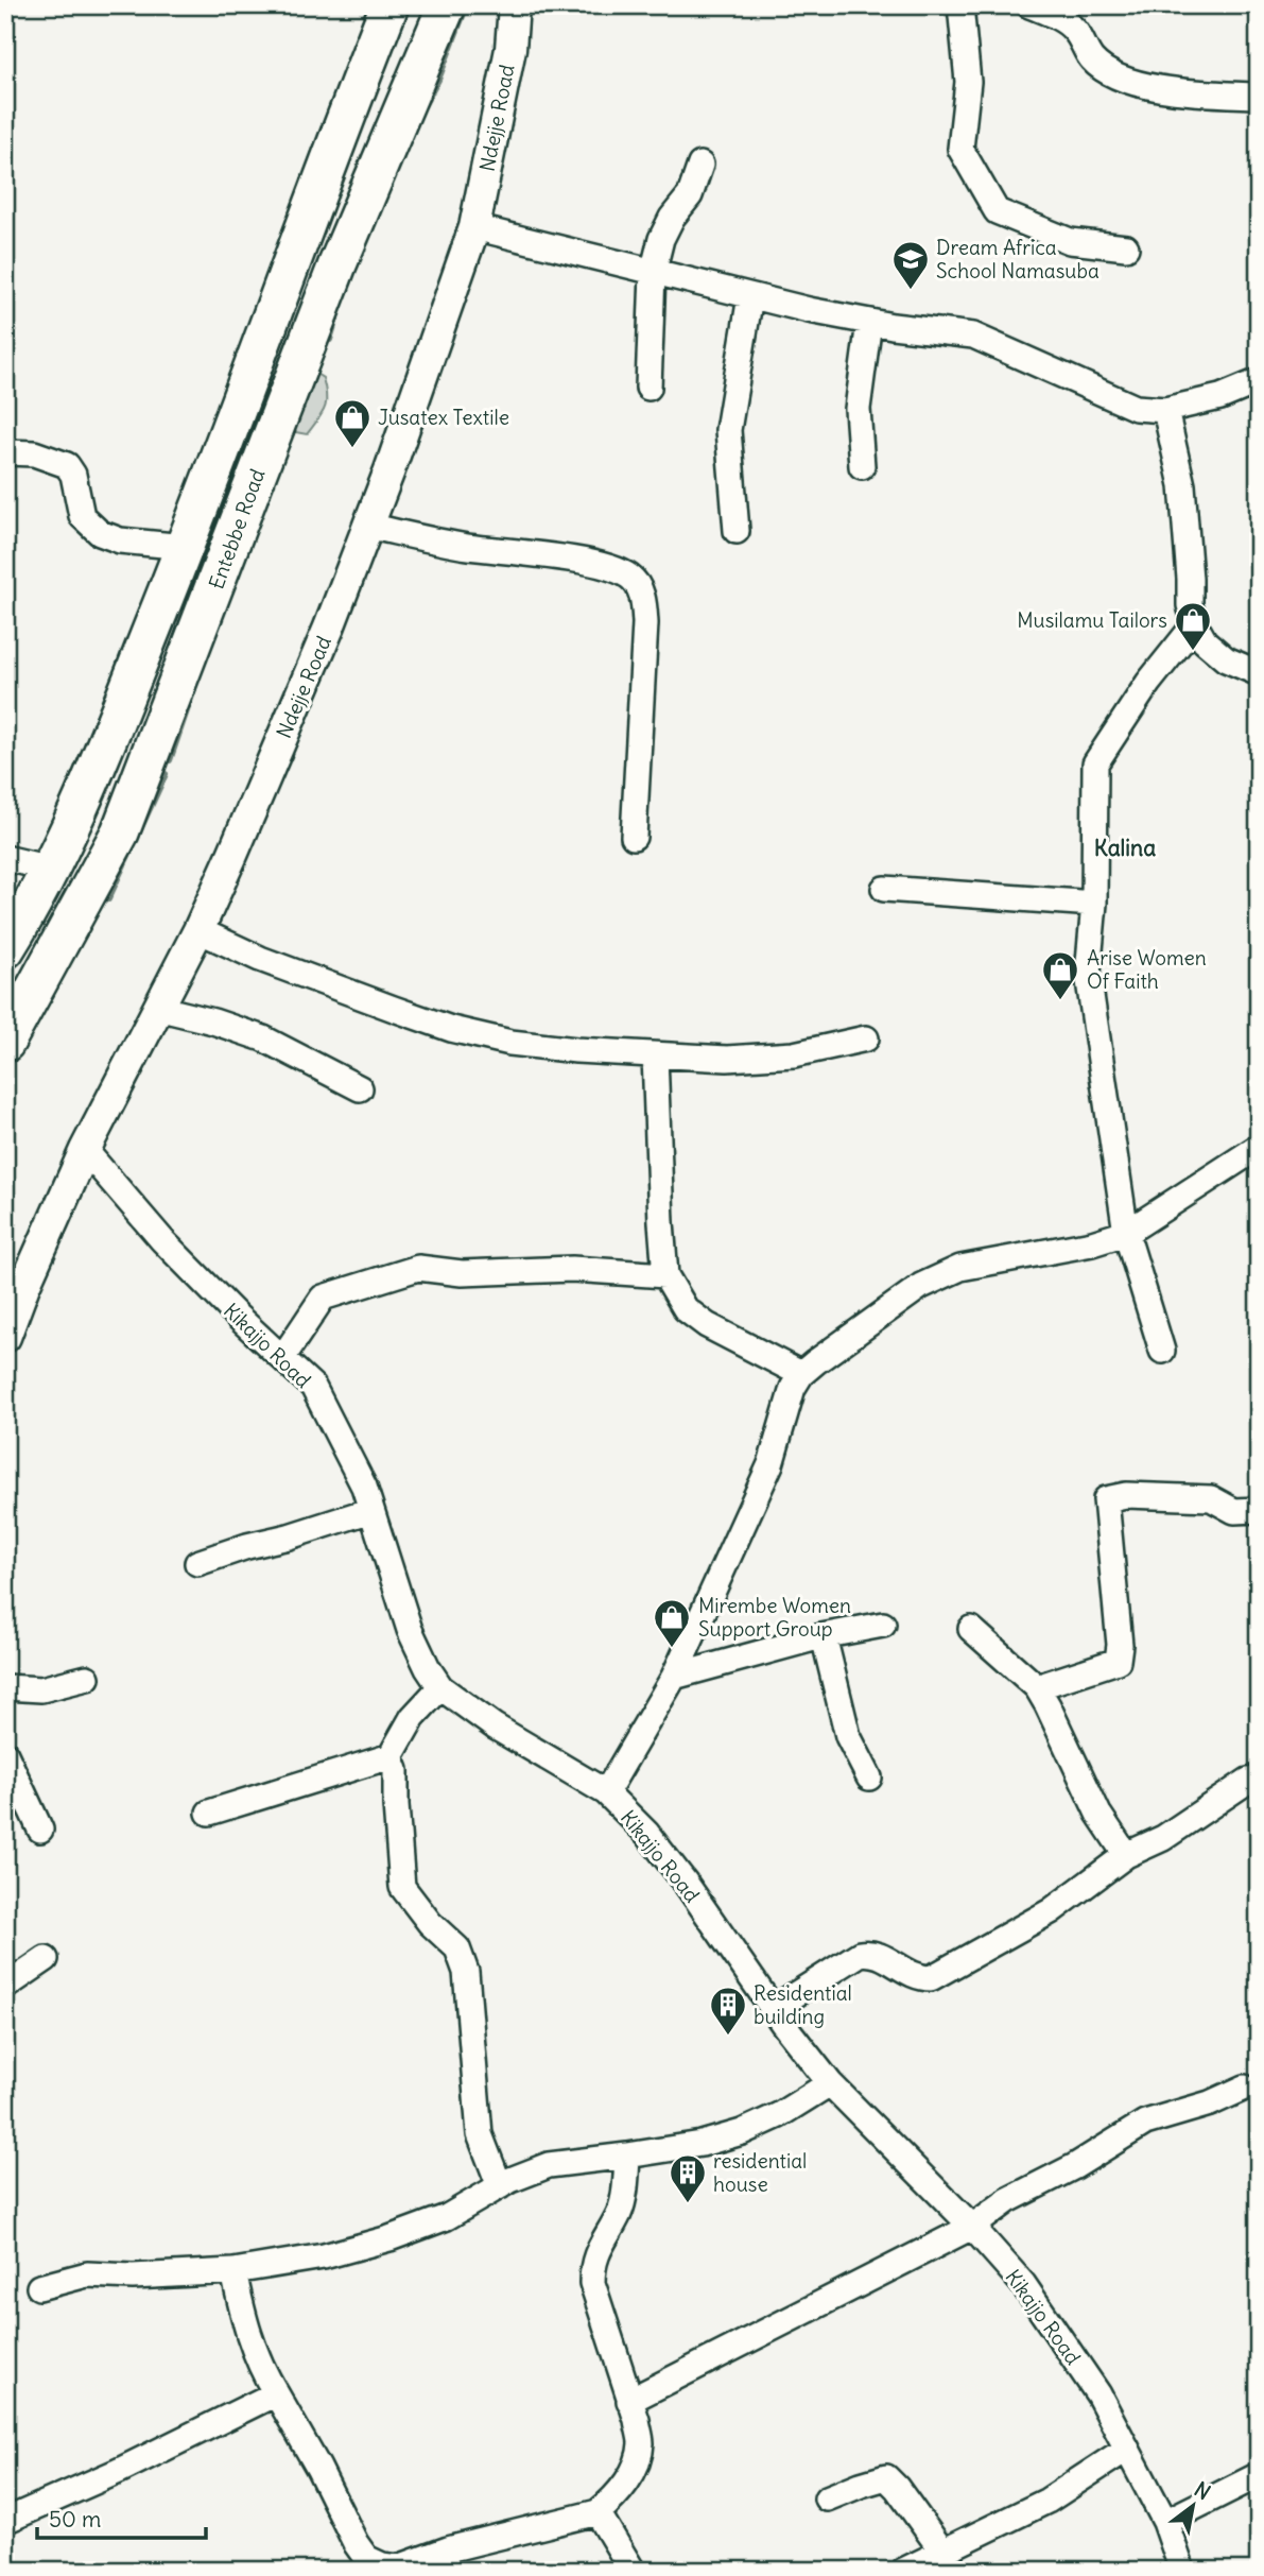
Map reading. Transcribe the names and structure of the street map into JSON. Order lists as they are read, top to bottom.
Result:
{
  "streets": {
    "main road": ["Entebbe Road"],
    "street": ["Ndejje Road", "Kikajjo Road"]
  },
  "crossings": [
    ["Ndejje Road", "Kikajjo Road"]
  ],
  "districts": ["Kalina"],
  "places": {
    "school or university": ["Dream Africa School Namasuba"],
    "shop": [
      "Jusatex Textile",
      "Musilamu Tailors",
      "Arise Women Of Faith",
      "Mirembe Women Support Group"
    ],
    "building": ["Residential building", "residential house"]
  },
  "scale_bar": "50 m",
  "north": "top right"
}
